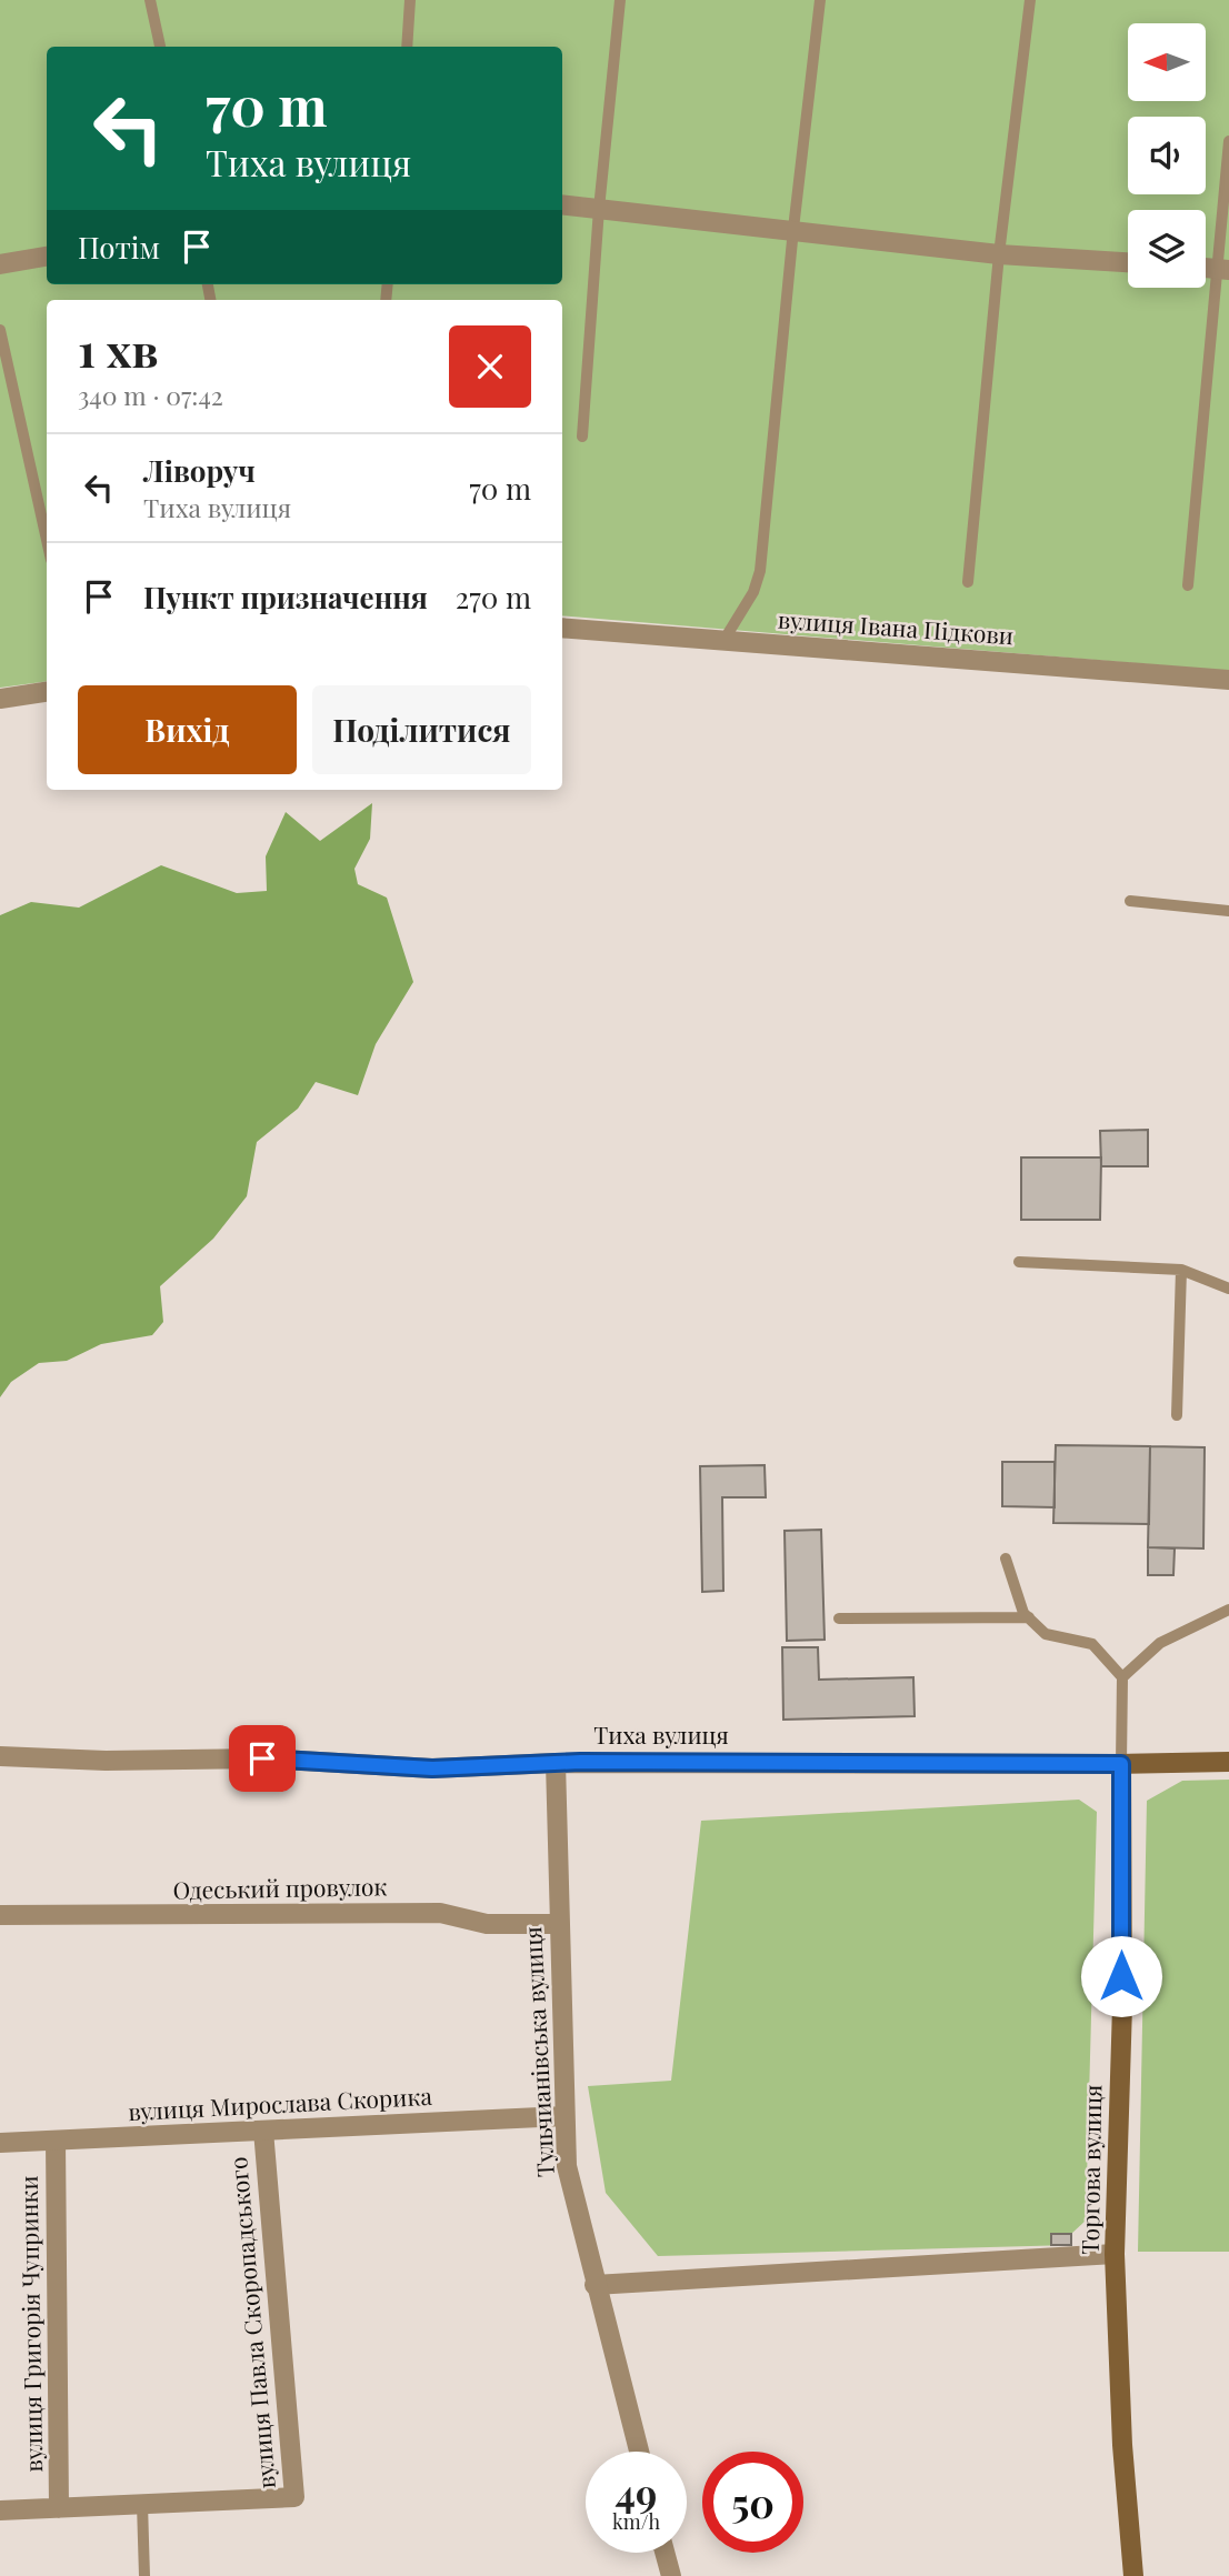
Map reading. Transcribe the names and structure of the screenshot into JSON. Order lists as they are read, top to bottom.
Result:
{
  "streets": {
    "main road": ["Тиха вулиця", "Торгова вулиця"],
    "street": [
      "вулиця Івана Підкови",
      "Одеський провулок",
      "Тульчианівська вулиця",
      "вулиця Мирослава Скорика",
      "вулиця Павла Скоропадського",
      "вулиця Григорія Чупринки"
    ]
  },
  "crossings": [
    ["Тиха вулиця", "Тульчианівська вулиця"],
    ["Тиха вулиця", "Торгова вулиця"],
    ["Одеський провулок", "Тульчианівська вулиця"],
    ["Тульчианівська вулиця", "вулиця Мирослава Скорика"],
    ["вулиця Мирослава Скорика", "вулиця Павла Скоропадського"],
    ["вулиця Мирослава Скорика", "вулиця Григорія Чупринки"],
    ["вулиця Павла Скоропадського", "вулиця Григорія Чупринки"]
  ],
  "north": "left",
  "page": {
    "turn": ["70 m", "Тиха вулиця"],
    "then": "Потім",
    "heading": ["1 хв", "340 m · 07:42"],
    "list": [
      {
        "name": "Ліворуч",
        "note": "Тиха вулиця",
        "value": "70 m"
      },
      {
        "name": "Пункт призначення",
        "value": "270 m"
      }
    ],
    "buttons": ["Вихід", "Поділитися"],
    "speed": "49 km/h",
    "limit": "50"
  }
}
